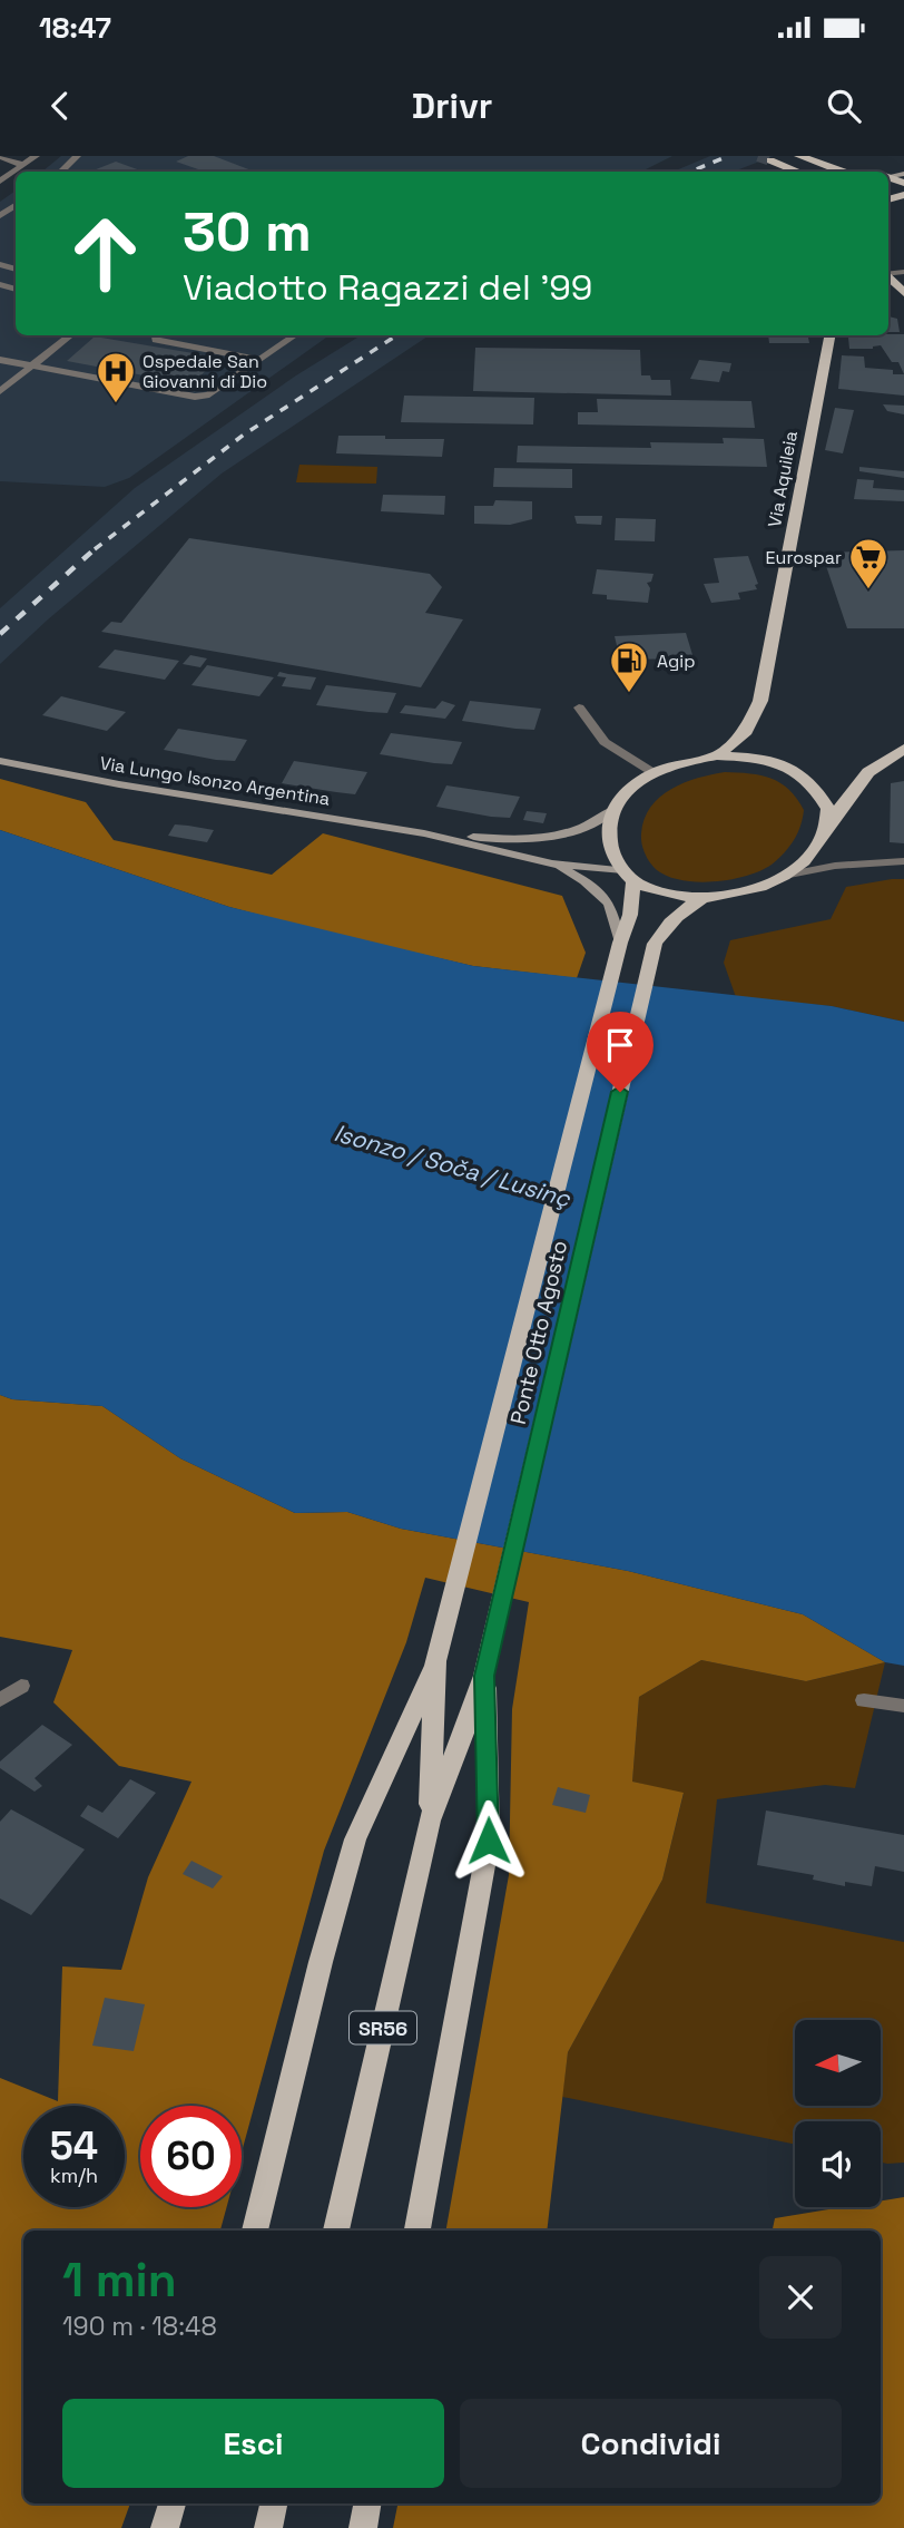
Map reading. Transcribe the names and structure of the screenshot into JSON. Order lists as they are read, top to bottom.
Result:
{
  "streets": {
    "main road": [
      "Via Aquileia",
      "Via Lungo Isonzo Argentina",
      "Ponte Otto Agosto",
      "SR56"
    ]
  },
  "crossings": [
    ["Via Aquileia", "Via Lungo Isonzo Argentina"],
    ["Via Aquileia", "Ponte Otto Agosto"],
    ["Via Aquileia", "SR56"],
    ["Via Lungo Isonzo Argentina", "Ponte Otto Agosto"],
    ["Via Lungo Isonzo Argentina", "SR56"],
    ["Ponte Otto Agosto", "SR56"]
  ],
  "water": ["Isonzo / Soča / Lusinç"],
  "places": {
    "hospital": ["Ospedale San Giovanni di Dio"],
    "supermarket": ["Eurospar"],
    "fuel station": ["Agip"]
  },
  "north": "left",
  "page": {
    "status": "18:47",
    "header": "Drivr",
    "turn": ["30 m", "Viadotto Ragazzi del '99"],
    "speed": "54 km/h",
    "limit": "60",
    "heading": ["1 min", "190 m · 18:48"],
    "buttons": ["Esci", "Condividi"]
  }
}
